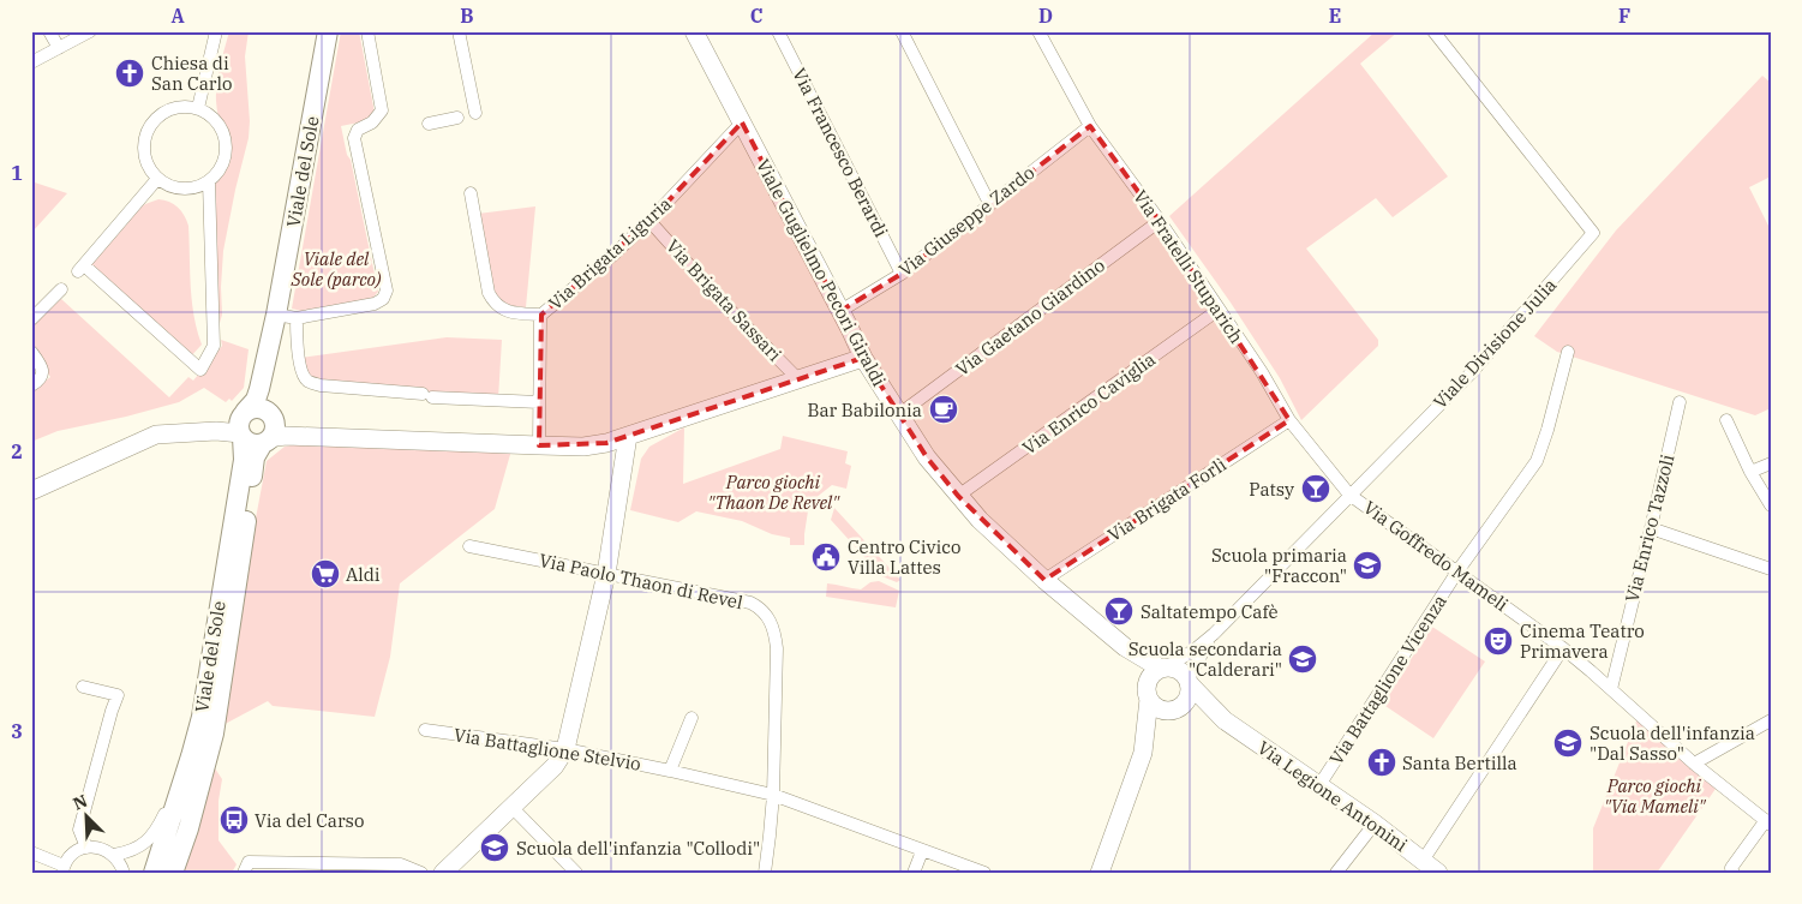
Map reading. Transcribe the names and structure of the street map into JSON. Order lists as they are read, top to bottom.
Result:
{
  "streets": {
    "main road": ["Viale del Sole"],
    "street": [
      "Via Francesco Berardi",
      "Via Giuseppe Zardo",
      "Via Brigata Liguria",
      "Via Fratelli Stuparich",
      "Viale Guglielmo Pecori Giraldi",
      "Via Brigata Sassari",
      "Via Gaetano Giardino",
      "Viale Divisione Julia",
      "Via Enrico Caviglia",
      "Via Brigata Forlì",
      "Via Enrico Tazzoli",
      "Via Goffredo Mameli",
      "Via Paolo Thaon di Revel",
      "Via Battaglione Vicenza",
      "Via Battaglione Stelvio",
      "Via Legione Antonini"
    ]
  },
  "crossings": [
    ["Via Francesco Berardi", "Via Giuseppe Zardo"],
    ["Via Giuseppe Zardo", "Via Fratelli Stuparich"],
    ["Via Giuseppe Zardo", "Viale Guglielmo Pecori Giraldi"],
    ["Via Brigata Liguria", "Viale Guglielmo Pecori Giraldi"],
    ["Via Brigata Liguria", "Via Brigata Sassari"],
    ["Via Fratelli Stuparich", "Via Gaetano Giardino"],
    ["Via Fratelli Stuparich", "Viale Divisione Julia"],
    ["Via Fratelli Stuparich", "Via Enrico Caviglia"],
    ["Via Fratelli Stuparich", "Via Brigata Forlì"],
    ["Via Fratelli Stuparich", "Via Goffredo Mameli"],
    ["Viale Guglielmo Pecori Giraldi", "Via Gaetano Giardino"],
    ["Viale Guglielmo Pecori Giraldi", "Viale Divisione Julia"],
    ["Viale Guglielmo Pecori Giraldi", "Via Enrico Caviglia"],
    ["Viale Guglielmo Pecori Giraldi", "Via Brigata Forlì"],
    ["Viale Guglielmo Pecori Giraldi", "Via Legione Antonini"],
    ["Viale Divisione Julia", "Via Goffredo Mameli"],
    ["Viale Divisione Julia", "Via Legione Antonini"],
    ["Via Enrico Tazzoli", "Via Goffredo Mameli"],
    ["Via Goffredo Mameli", "Via Battaglione Vicenza"],
    ["Via Paolo Thaon di Revel", "Via Battaglione Stelvio"],
    ["Via Battaglione Vicenza", "Via Legione Antonini"]
  ],
  "parks": ["Viale del Sole (parco)", "Parco giochi \"Thaon De Revel\"", "Parco giochi \"Via Mameli\""],
  "places": {
    "church": ["Chiesa di San Carlo", "Santa Bertilla"],
    "cafe": ["Bar Babilonia"],
    "bar": ["Patsy", "Saltatempo Cafè"],
    "public building": ["Centro Civico Villa Lattes"],
    "school or university": [
      "Scuola primaria \"Fraccon\"",
      "Scuola secondaria \"Calderari\"",
      "Scuola dell'infanzia \"Dal Sasso\"",
      "Scuola dell'infanzia \"Collodi\""
    ],
    "supermarket": ["Aldi"],
    "theatre": ["Cinema Teatro Primavera"],
    "bus stop": ["Via del Carso"]
  },
  "north": "top left",
  "grid": {
    "columns": [
      "A",
      "B",
      "C",
      "D",
      "E",
      "F"
    ],
    "rows": ["1", "2", "3"]
  }
}
